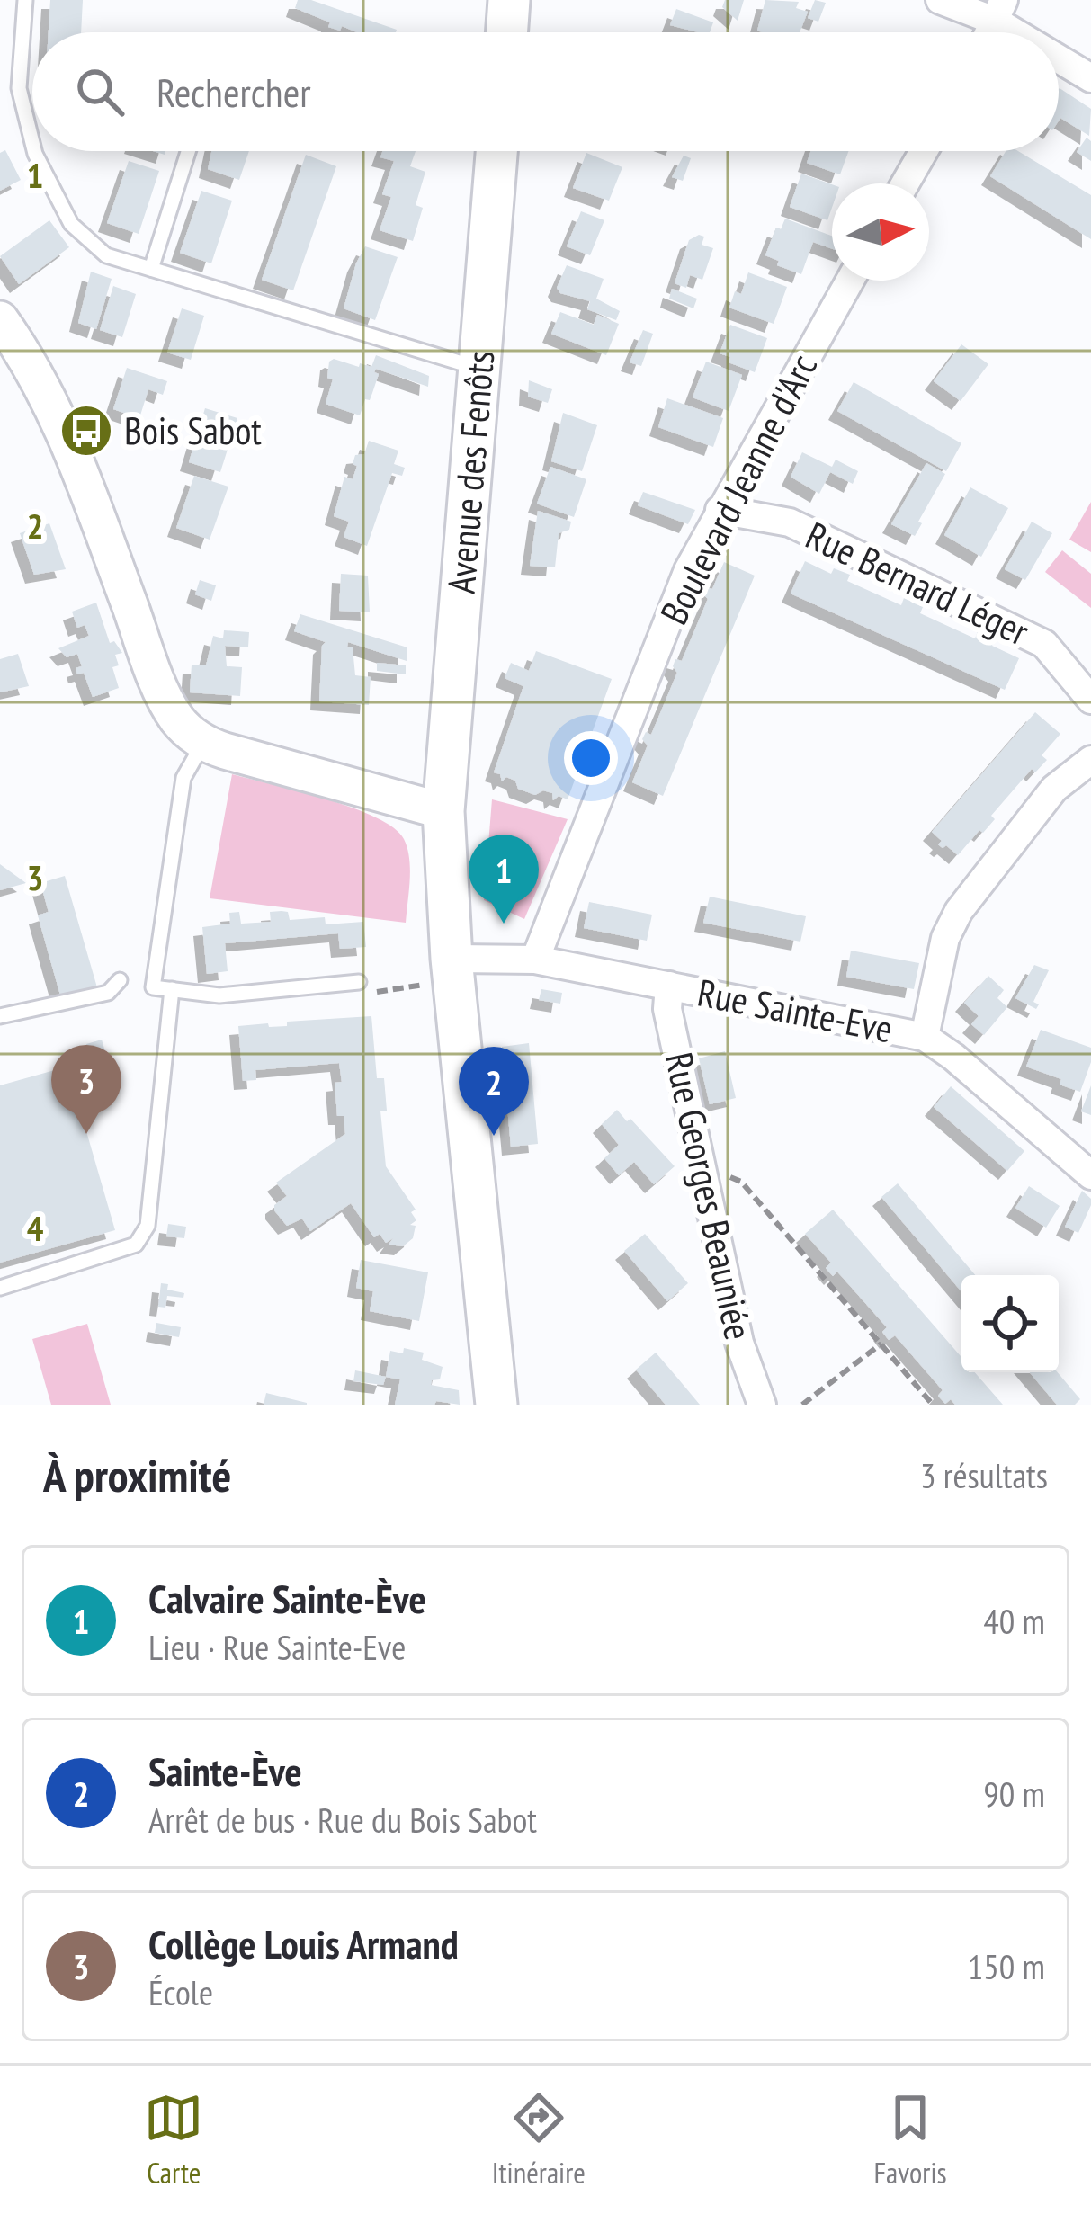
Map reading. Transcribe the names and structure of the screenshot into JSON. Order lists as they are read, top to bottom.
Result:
{
  "streets": {
    "main road": ["Avenue des Fenôts"],
    "street": [
      "Boulevard Jeanne d'Arc",
      "Rue Bernard Léger",
      "Rue Sainte-Eve",
      "Rue Georges Beauniée"
    ]
  },
  "crossings": [
    ["Avenue des Fenôts", "Rue Sainte-Eve"],
    ["Boulevard Jeanne d'Arc", "Rue Bernard Léger"],
    ["Boulevard Jeanne d'Arc", "Rue Sainte-Eve"],
    ["Rue Sainte-Eve", "Rue Georges Beauniée"]
  ],
  "places": {
    "bus stop": ["Bois Sabot"]
  },
  "north": "right",
  "page": {
    "search": "Rechercher",
    "pins": ["1", "3", "2"],
    "heading": ["À proximité", "3 résultats"],
    "list": [
      {
        "mark": "1",
        "name": "Calvaire Sainte-Ève",
        "note": "Lieu · Rue Sainte-Eve",
        "value": "40 m"
      },
      {
        "mark": "2",
        "name": "Sainte-Ève",
        "note": "Arrêt de bus · Rue du Bois Sabot",
        "value": "90 m"
      },
      {
        "mark": "3",
        "name": "Collège Louis Armand",
        "note": "École",
        "value": "150 m"
      }
    ],
    "nav": ["Carte", "Itinéraire", "Favoris"]
  },
  "grid": {
    "rows": [
      "1",
      "2",
      "3",
      "4"
    ]
  }
}
